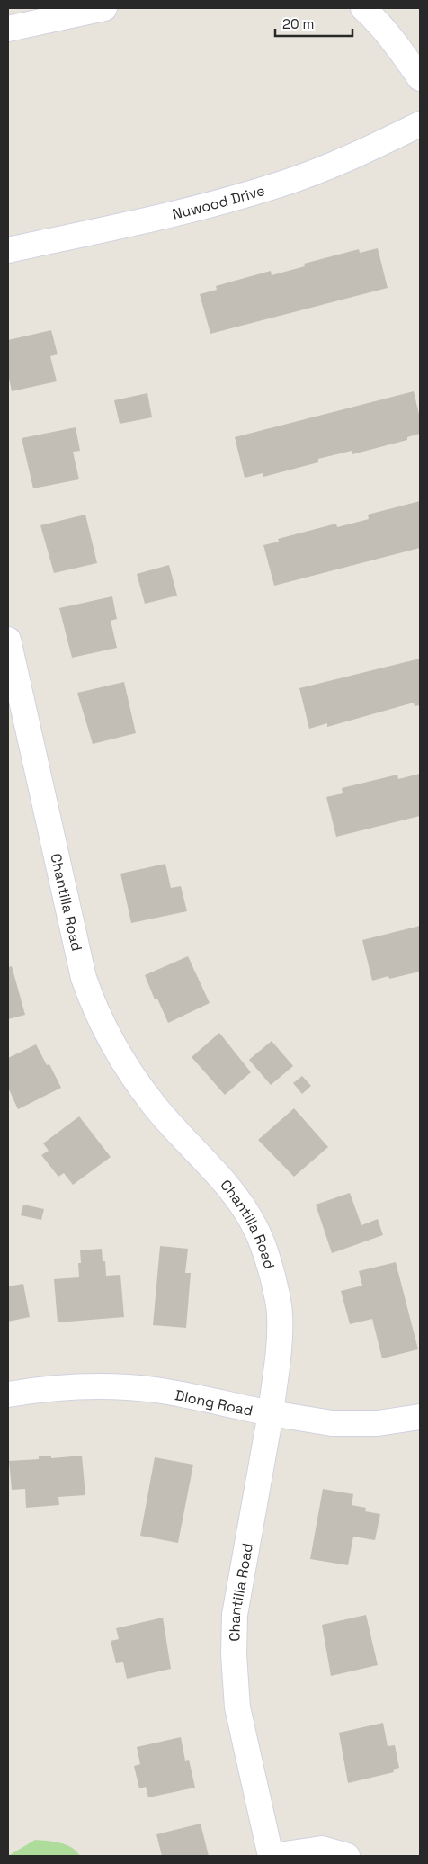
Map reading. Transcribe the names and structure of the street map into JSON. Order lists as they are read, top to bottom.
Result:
{
  "streets": {
    "street": ["Nuwood Drive", "Chantilla Road", "Dlong Road"]
  },
  "crossings": [
    ["Chantilla Road", "Dlong Road"]
  ],
  "scale_bar": "20 m"
}
